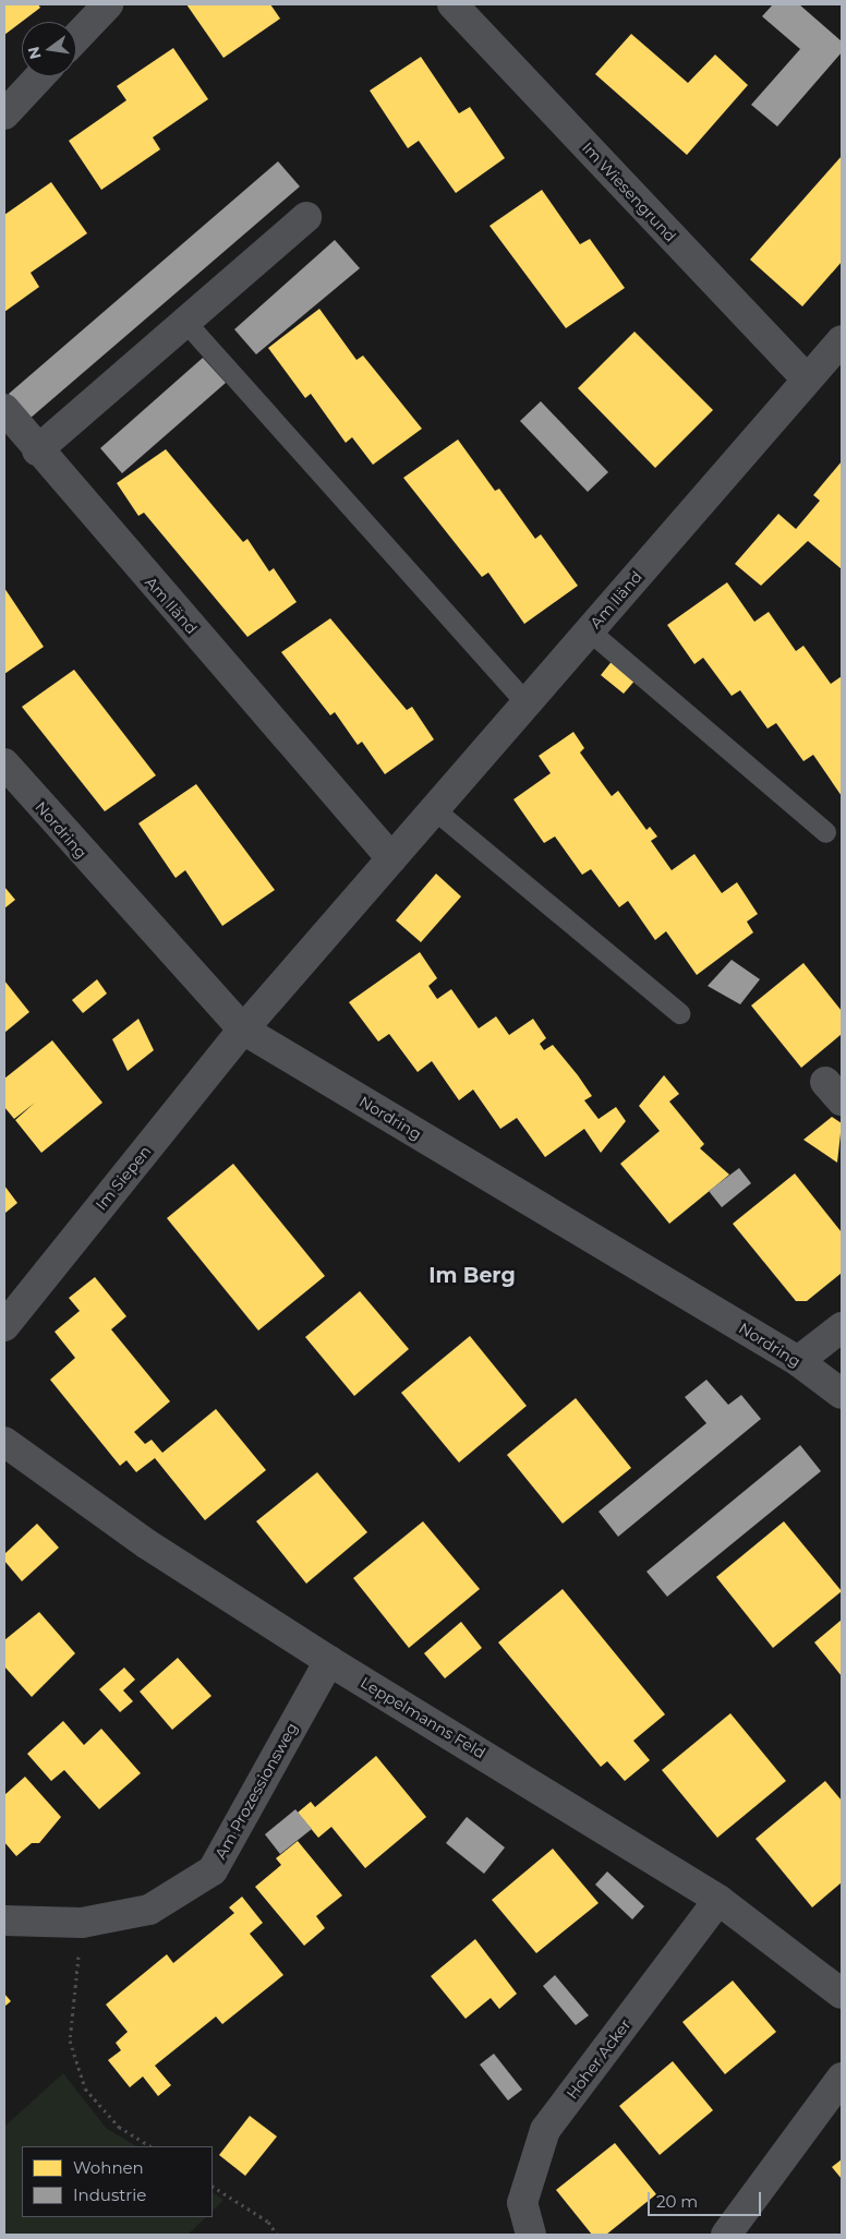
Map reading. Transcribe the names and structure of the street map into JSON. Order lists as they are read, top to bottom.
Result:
{
  "streets": {
    "street": [
      "Im Wiesengrund",
      "Am Iländ",
      "Nordring",
      "Im Siepen",
      "Leppelmanns Feld",
      "Am Prozessionsweg",
      "Hoher Acker"
    ]
  },
  "crossings": [
    ["Im Wiesengrund", "Am Iländ"],
    ["Am Iländ", "Nordring"],
    ["Am Iländ", "Im Siepen"],
    ["Nordring", "Im Siepen"],
    ["Leppelmanns Feld", "Am Prozessionsweg"],
    ["Leppelmanns Feld", "Hoher Acker"]
  ],
  "districts": ["Im Berg"],
  "legend": ["Wohnen", "Industrie"],
  "scale_bar": "20 m",
  "north": "left"
}
